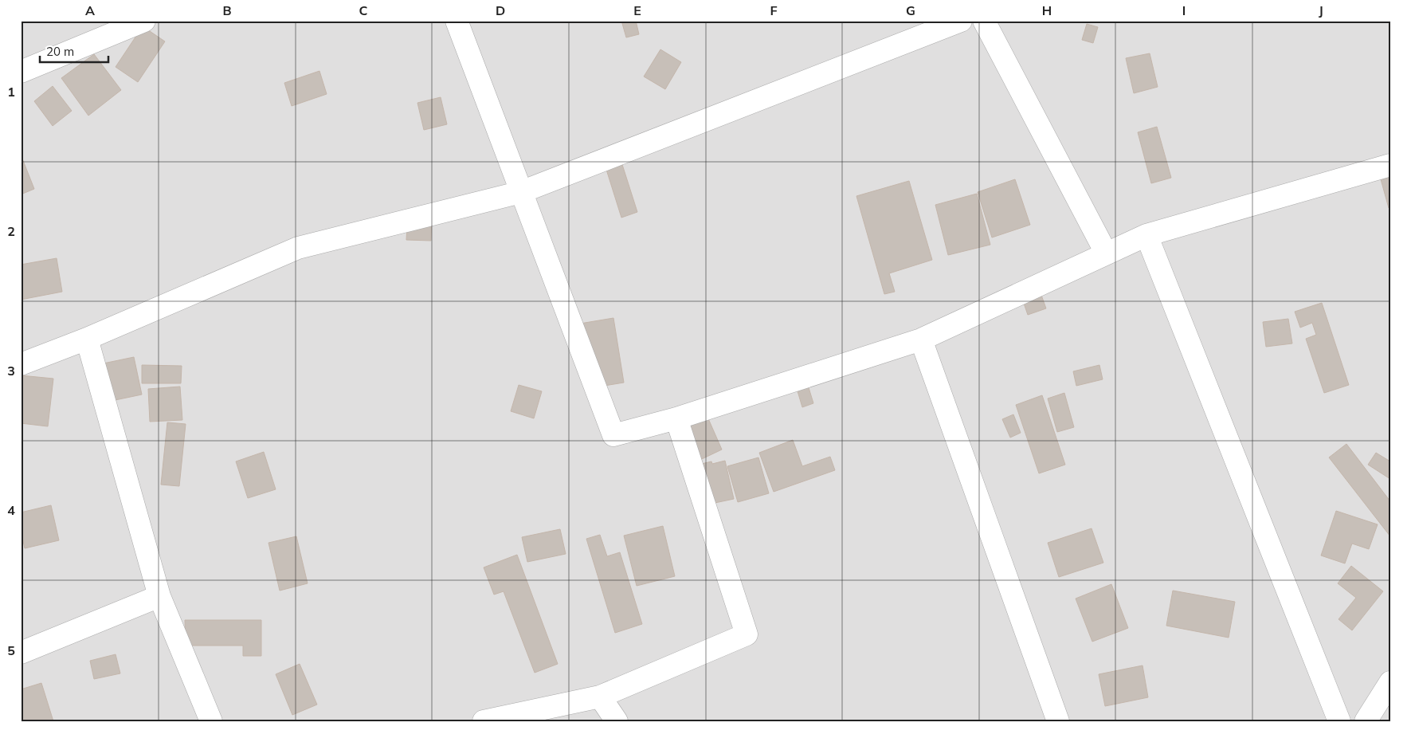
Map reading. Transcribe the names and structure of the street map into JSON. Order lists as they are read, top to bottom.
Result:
{
  "scale_bar": "20 m",
  "grid": {
    "columns": [
      "A",
      "B",
      "C",
      "D",
      "E",
      "F",
      "G",
      "H",
      "I",
      "J"
    ],
    "rows": [
      "1",
      "2",
      "3",
      "4",
      "5"
    ]
  }
}
